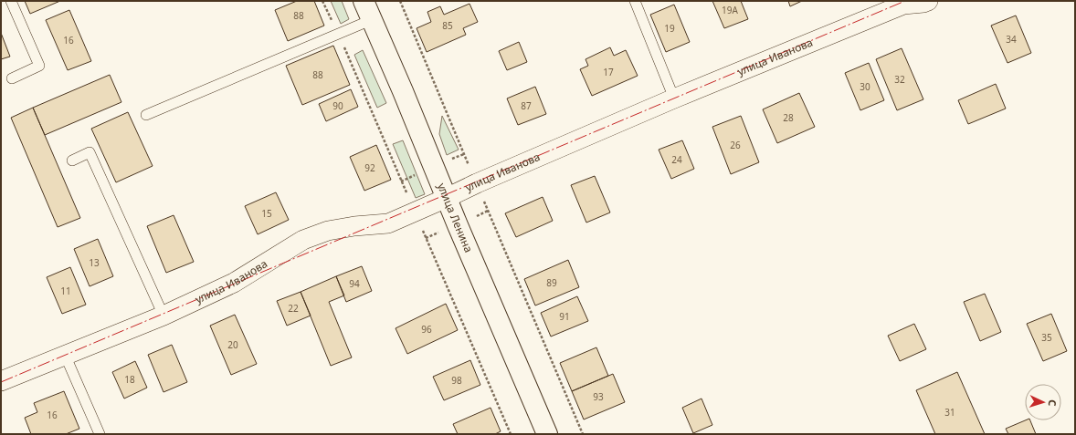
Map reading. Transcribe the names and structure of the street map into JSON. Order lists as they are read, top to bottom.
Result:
{
  "streets": {
    "street": ["улица Иванова", "улица Ленина"]
  },
  "crossings": [
    ["улица Иванова", "улица Ленина"]
  ],
  "house_numbers": [
    "19А",
    "88",
    "85",
    "19",
    "34",
    "16",
    "17",
    "88",
    "32",
    "30",
    "90",
    "87",
    "28",
    "26",
    "24",
    "92",
    "15",
    "13",
    "89",
    "94",
    "11",
    "22",
    "91",
    "96",
    "35",
    "20",
    "18",
    "98",
    "93",
    "31",
    "16"
  ],
  "north": "right"
}
